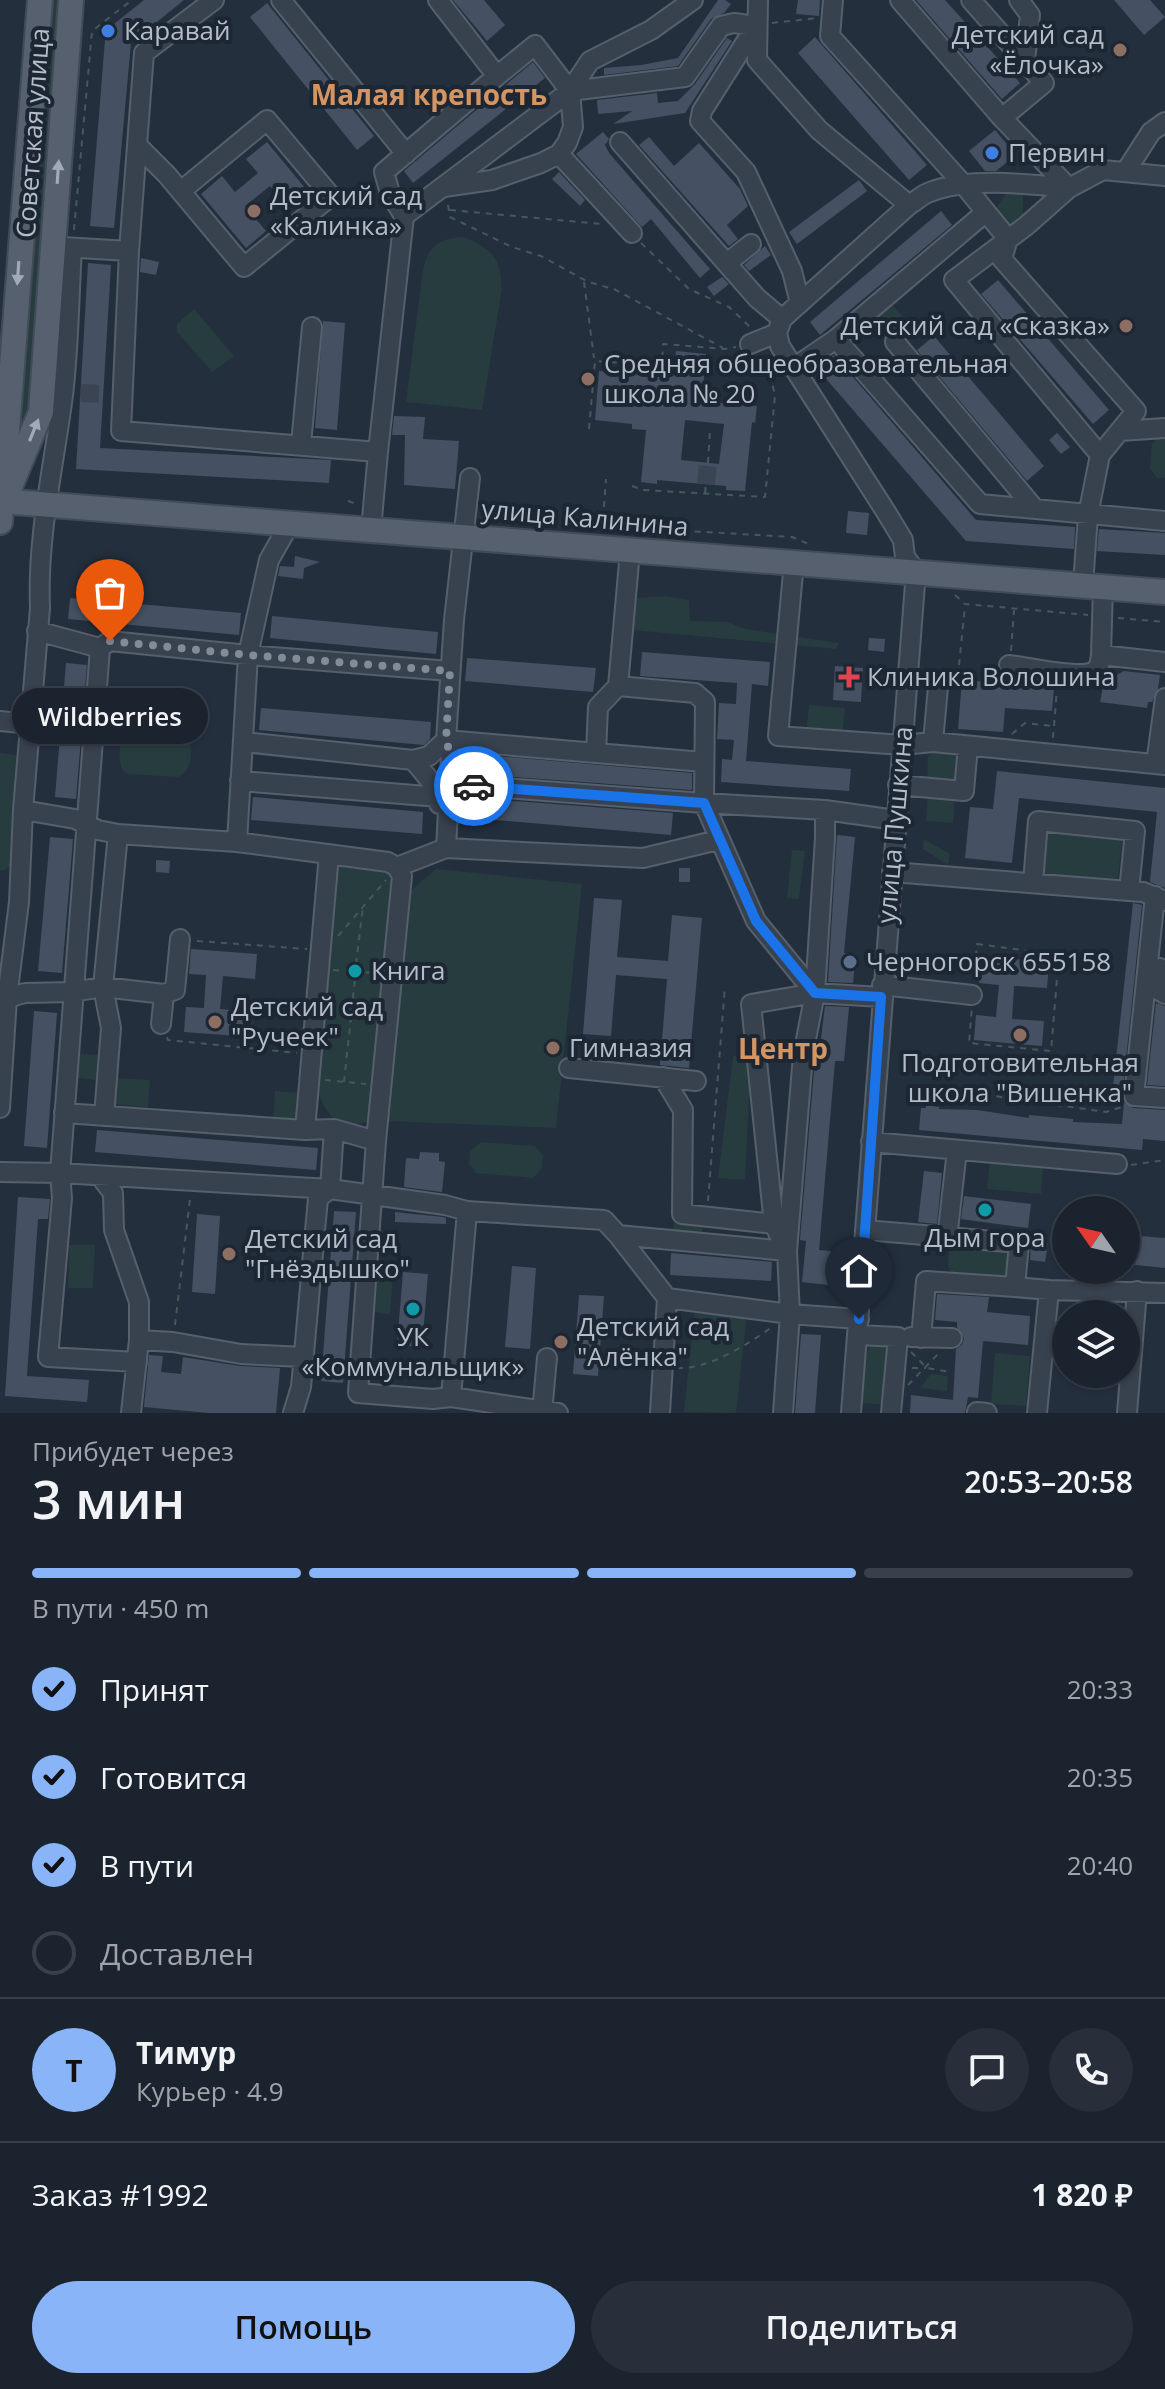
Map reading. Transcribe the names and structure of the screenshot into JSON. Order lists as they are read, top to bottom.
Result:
{
  "streets": {
    "main road": ["Советская улица", "улица Калинина"],
    "street": ["улица Пушкина"]
  },
  "crossings": [
    ["Советская улица", "улица Калинина"],
    ["улица Калинина", "улица Пушкина"]
  ],
  "districts": ["Малая крепость", "Центр"],
  "places": {
    "other": [
      "Каравай",
      "Детский сад «Ёлочка»",
      "Первин",
      "Детский сад «Калинка»",
      "Детский сад «Сказка»",
      "Средняя общеобразовательная школа № 20",
      "Wildberries",
      "Черногорск 655158",
      "Книга",
      "Детский сад \"Ручеек\"",
      "Подготовительная школа \"Вишенка\"",
      "Гимназия",
      "Дым гора",
      "Детский сад \"Гнёздышко\"",
      "УК «Коммунальщик»",
      "Детский сад \"Алёнка\""
    ],
    "health": ["Клиника Волошина"]
  },
  "north": "top left",
  "page": {
    "bubble": "Wildberries",
    "heading": ["3 мин", "Прибудет через", "20:53–20:58"],
    "panel": [
      "Тимур",
      "Курьер · 4.9",
      "Заказ #1992",
      "1 820 ₽"
    ],
    "bar": "В пути · 450 m",
    "list": [
      ["Принят", "20:33"],
      ["Готовится", "20:35"],
      ["В пути", "20:40"],
      "Доставлен"
    ],
    "round": "Т",
    "buttons": ["Помощь", "Поделиться"]
  }
}
